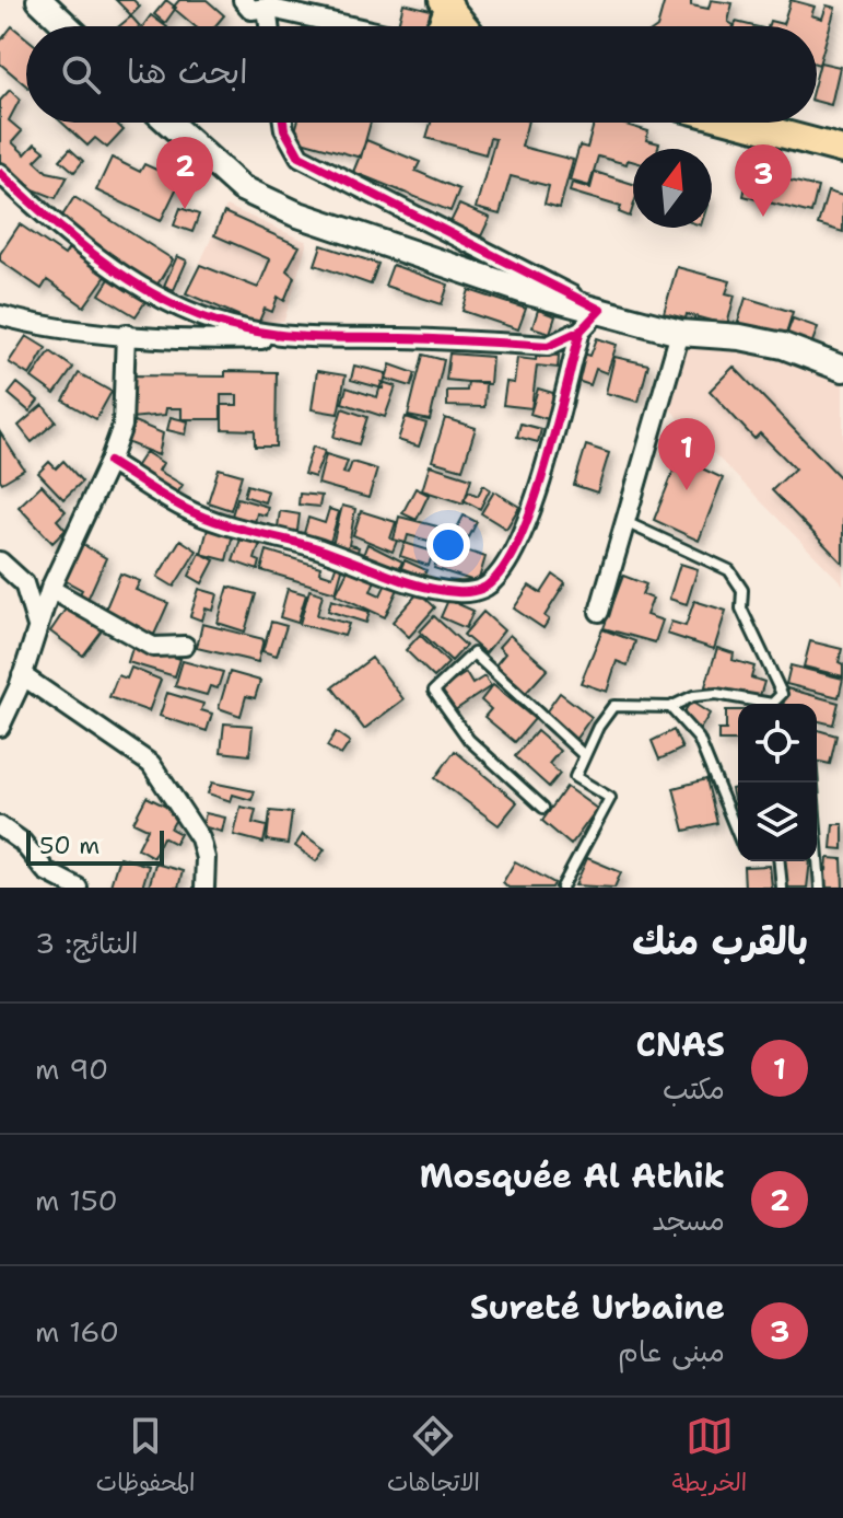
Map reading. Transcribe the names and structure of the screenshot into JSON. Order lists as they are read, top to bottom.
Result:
{
  "scale_bar": "50 m",
  "north": "top",
  "page": {
    "search": "ابحث هنا",
    "pins": ["2", "3", "1"],
    "scale": "50 m",
    "heading": ["بالقرب منك", "النتائج: 3"],
    "list": [
      {
        "mark": "1",
        "name": "CNAS",
        "note": "مكتب",
        "value": "90 m"
      },
      {
        "mark": "2",
        "name": "Mosquée Al Athik",
        "note": "مسجد",
        "value": "150 m"
      },
      {
        "mark": "3",
        "name": "Sureté Urbaine",
        "note": "مبنى عام",
        "value": "160 m"
      }
    ],
    "nav": ["الخريطة", "الاتجاهات", "المحفوظات"]
  }
}
